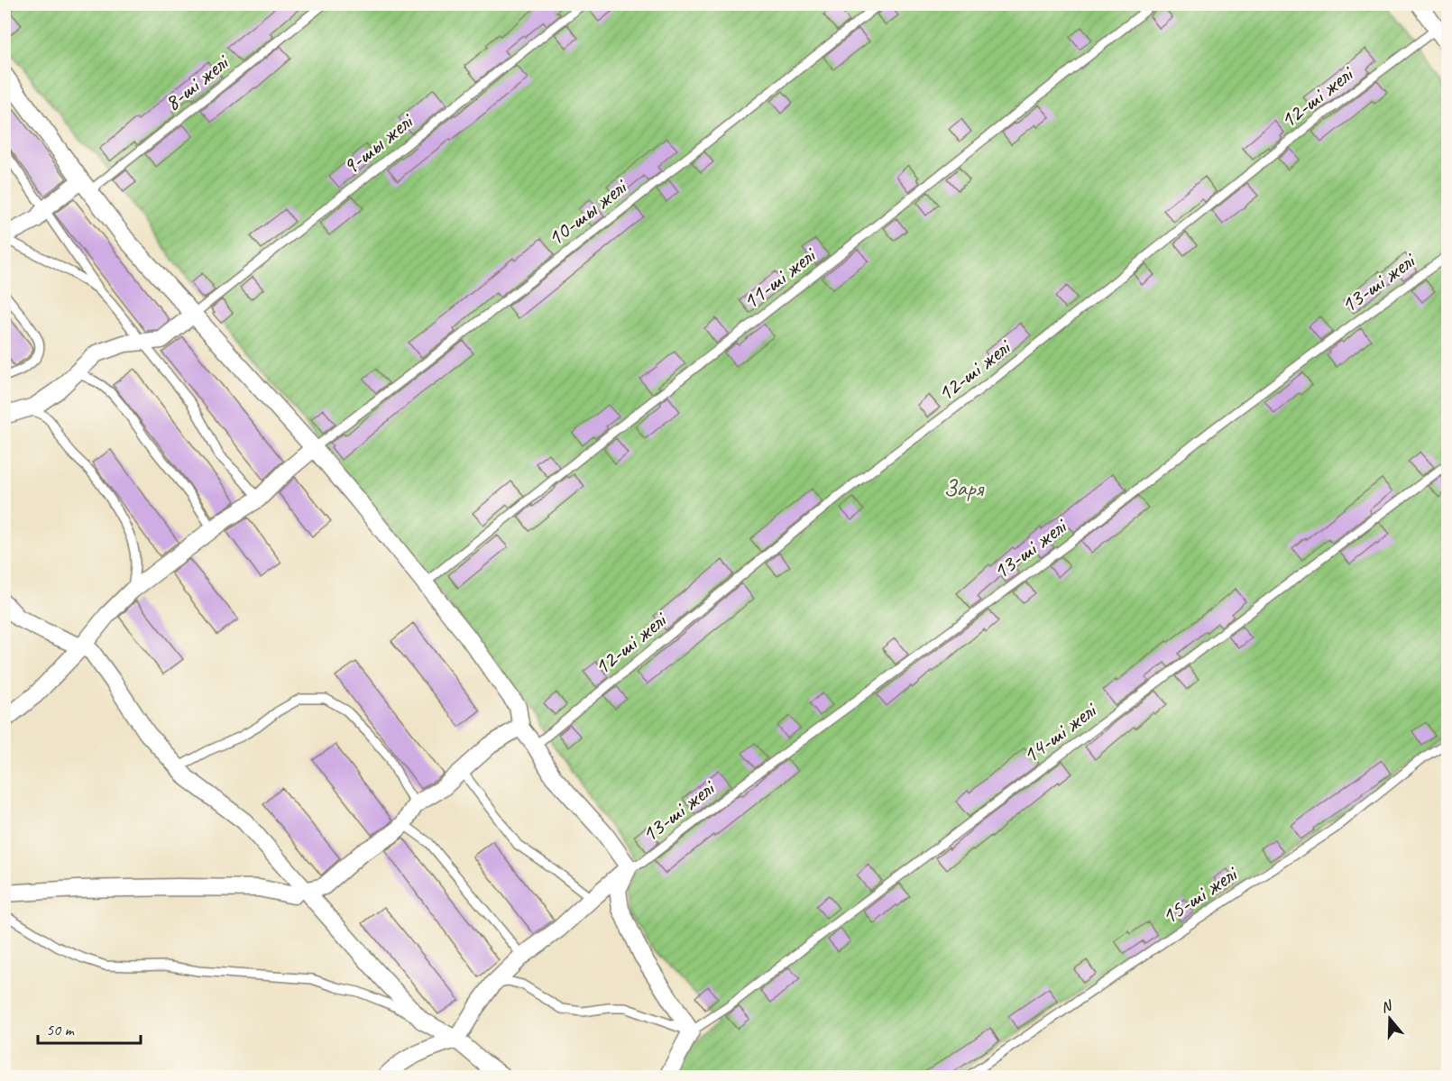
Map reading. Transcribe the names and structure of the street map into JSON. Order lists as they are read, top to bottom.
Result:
{
  "streets": {
    "lane": [
      "8-ші желі",
      "12-ші желі",
      "9-шы желі",
      "10-шы желі",
      "11-ші желі",
      "13-ші желі",
      "14-ші желі",
      "15-ші желі"
    ]
  },
  "parks": ["Заря"],
  "scale_bar": "50 m",
  "north": "top"
}
